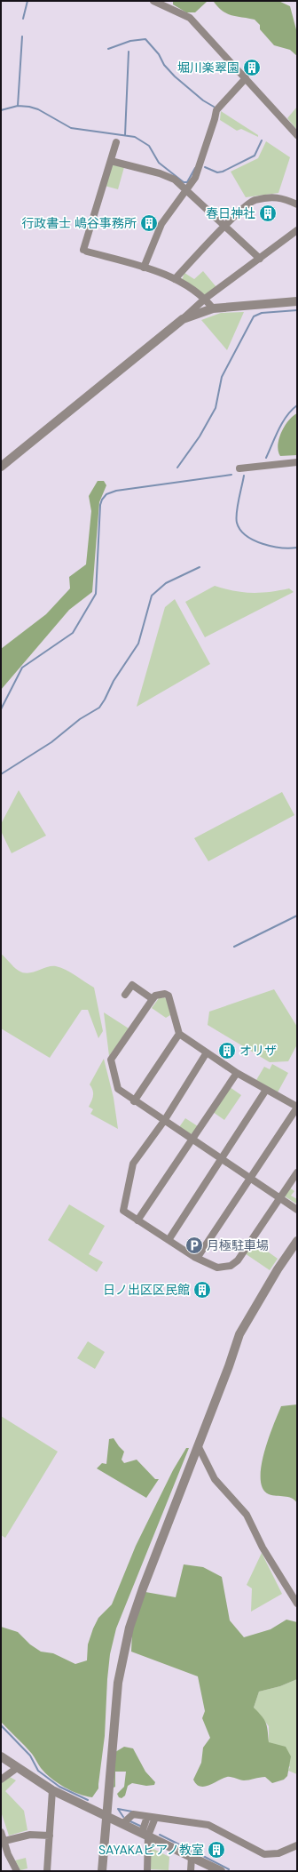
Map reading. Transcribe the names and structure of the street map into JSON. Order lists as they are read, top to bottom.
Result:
{
  "places": {
    "building": [
      "堀川楽翠園",
      "春日神社",
      "行政書士 嶋谷事務所",
      "オリザ",
      "日ノ出区区民館",
      "SAYAKAピアノ教室"
    ],
    "parking": ["月極駐車場"]
  }
}
